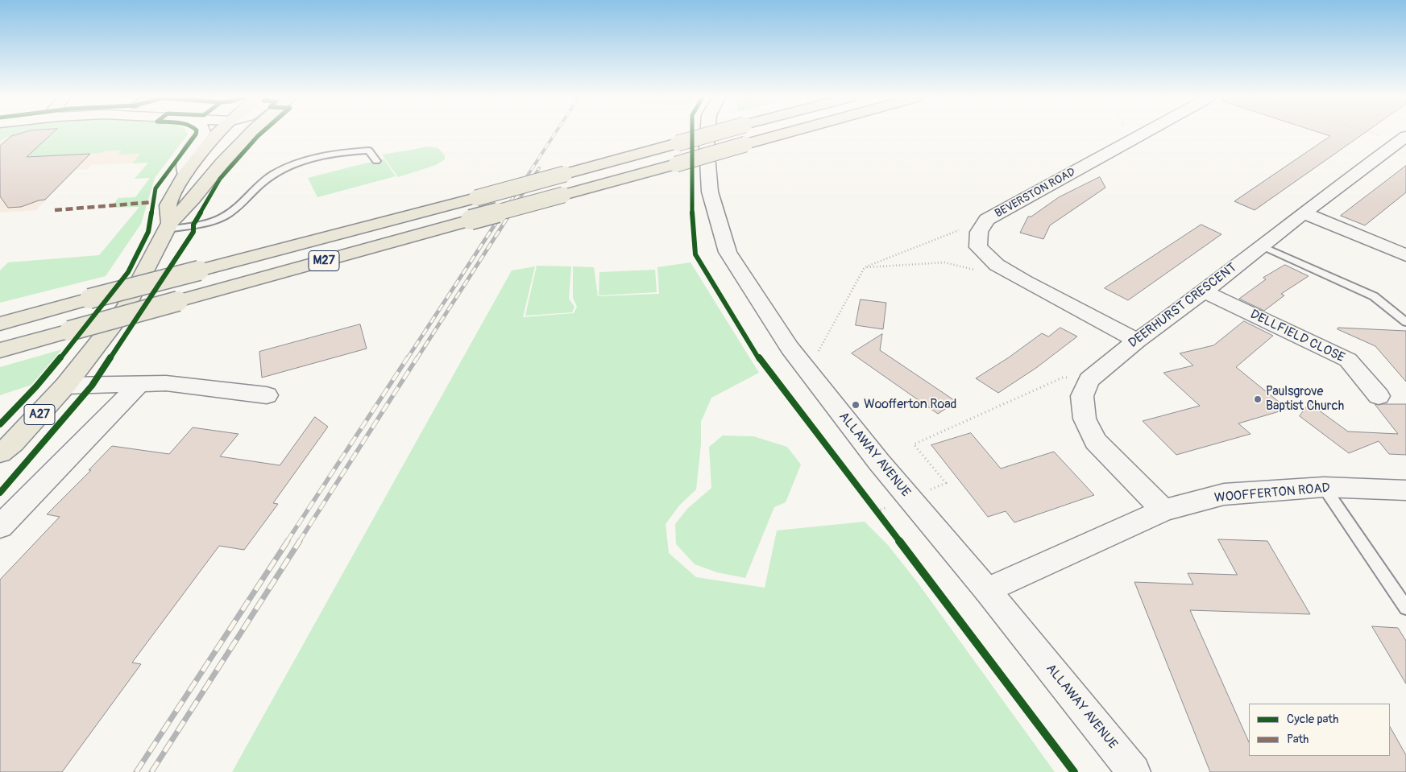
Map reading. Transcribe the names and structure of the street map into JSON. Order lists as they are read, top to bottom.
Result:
{
  "streets": {
    "main road": ["M27", "A27"],
    "street": [
      "BEVERSTON ROAD",
      "DEERHURST CRESCENT",
      "DELLFIELD CLOSE",
      "ALLAWAY AVENUE",
      "WOOFFERTON ROAD"
    ]
  },
  "crossings": [
    ["BEVERSTON ROAD", "DEERHURST CRESCENT"],
    ["DEERHURST CRESCENT", "DELLFIELD CLOSE"],
    ["DEERHURST CRESCENT", "WOOFFERTON ROAD"],
    ["ALLAWAY AVENUE", "WOOFFERTON ROAD"]
  ],
  "places": ["Paulsgrove Baptist Church", "Woofferton Road"],
  "legend": ["Cycle path", "Path"]
}
